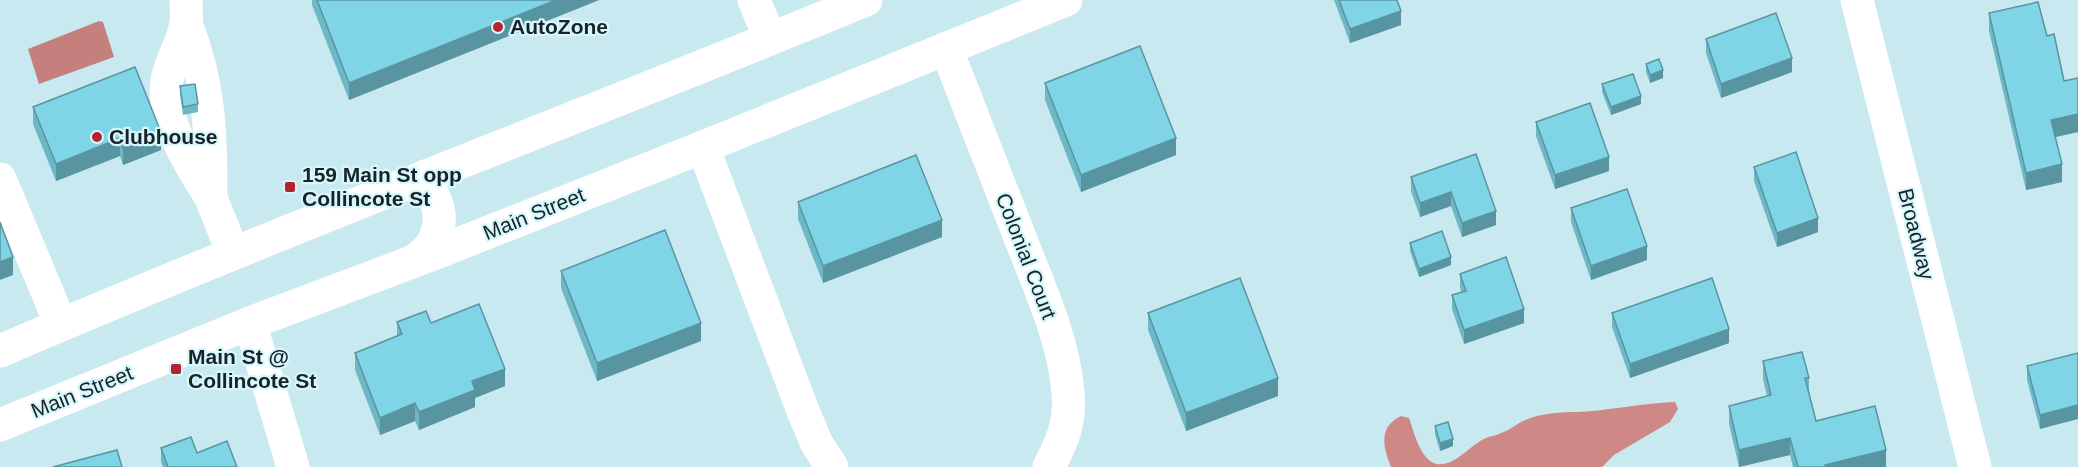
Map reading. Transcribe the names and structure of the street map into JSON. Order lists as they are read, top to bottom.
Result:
{
  "streets": {
    "main road": ["Main Street", "Broadway", "Colonial Court"]
  },
  "crossings": [
    ["Main Street", "Colonial Court"]
  ],
  "places": {
    "other": ["AutoZone", "Clubhouse"],
    "transit": ["159 Main St opp Collincote St", "Main St @ Collincote St"]
  }
}
